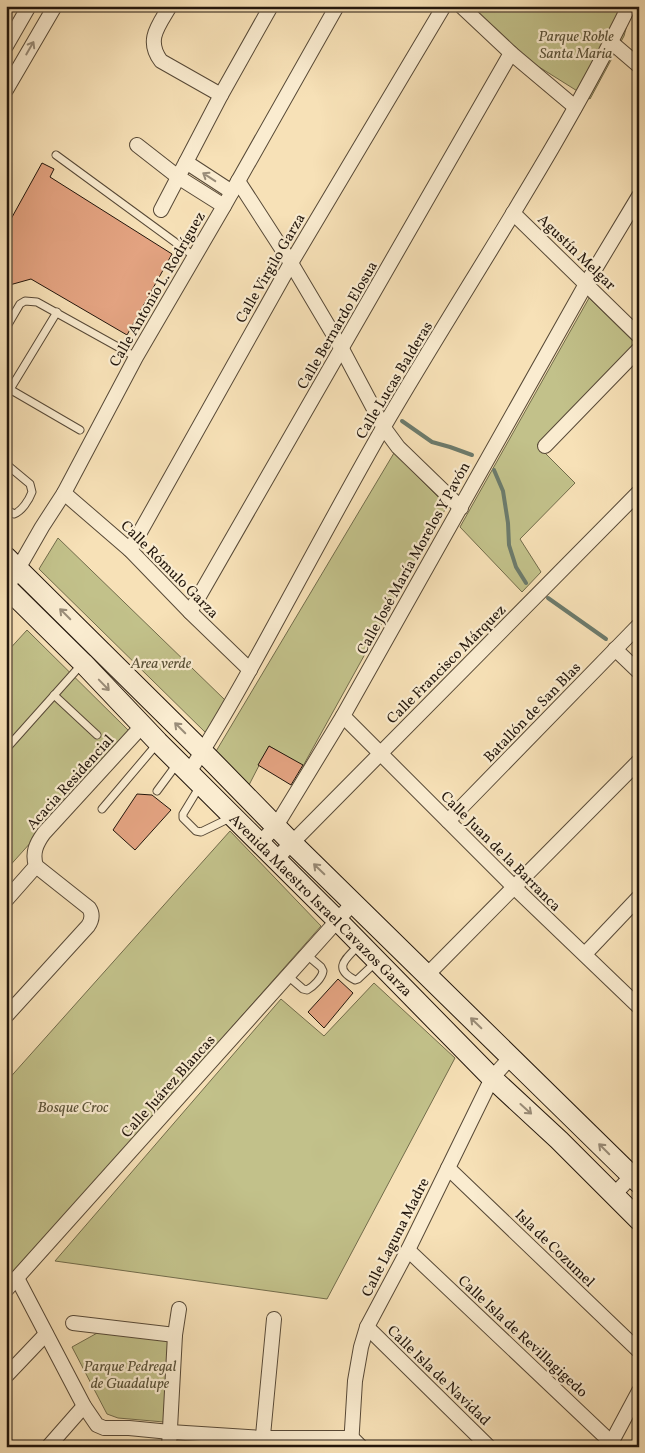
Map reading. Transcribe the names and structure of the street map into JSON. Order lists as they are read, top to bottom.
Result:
{
  "streets": {
    "main road": ["Avenida Maestro Israel Cavazos Garza"],
    "street": [
      "Agustín Melgar",
      "Calle Virgilo Garza",
      "Calle Antonio L. Rodríguez",
      "Calle Bernardo Elosua",
      "Calle Lucas Balderas",
      "Calle José María Morelos Y Pavón",
      "Calle Rómulo Garza",
      "Calle Francisco Márquez",
      "Batallón de San Blas",
      "Acacia Residencial",
      "Calle Juan de la Barranca",
      "Calle Juárez Blancas",
      "Calle Laguna Madre",
      "Isla de Cozumel",
      "Calle Isla de Revillagigedo",
      "Calle Isla de Navidad"
    ]
  },
  "crossings": [
    ["Agustín Melgar", "Calle Lucas Balderas"],
    ["Agustín Melgar", "Calle José María Morelos Y Pavón"],
    ["Calle Virgilo Garza", "Calle Rómulo Garza"],
    ["Calle Antonio L. Rodríguez", "Calle Rómulo Garza"],
    ["Calle Antonio L. Rodríguez", "Avenida Maestro Israel Cavazos Garza"],
    ["Calle Bernardo Elosua", "Calle Rómulo Garza"],
    ["Calle Lucas Balderas", "Calle Rómulo Garza"],
    ["Calle Lucas Balderas", "Avenida Maestro Israel Cavazos Garza"],
    ["Calle José María Morelos Y Pavón", "Calle Juan de la Barranca"],
    ["Calle José María Morelos Y Pavón", "Avenida Maestro Israel Cavazos Garza"],
    ["Calle Francisco Márquez", "Calle Juan de la Barranca"],
    ["Calle Francisco Márquez", "Avenida Maestro Israel Cavazos Garza"],
    ["Batallón de San Blas", "Calle Juan de la Barranca"],
    ["Acacia Residencial", "Avenida Maestro Israel Cavazos Garza"],
    ["Avenida Maestro Israel Cavazos Garza", "Calle Juárez Blancas"],
    ["Avenida Maestro Israel Cavazos Garza", "Calle Laguna Madre"],
    ["Calle Laguna Madre", "Isla de Cozumel"],
    ["Calle Laguna Madre", "Calle Isla de Revillagigedo"],
    ["Calle Laguna Madre", "Calle Isla de Navidad"]
  ],
  "parks": [
    "Parque Roble Santa Maria",
    "Area verde",
    "Bosque Croc",
    "Parque Pedregal de Guadalupe"
  ]
}
